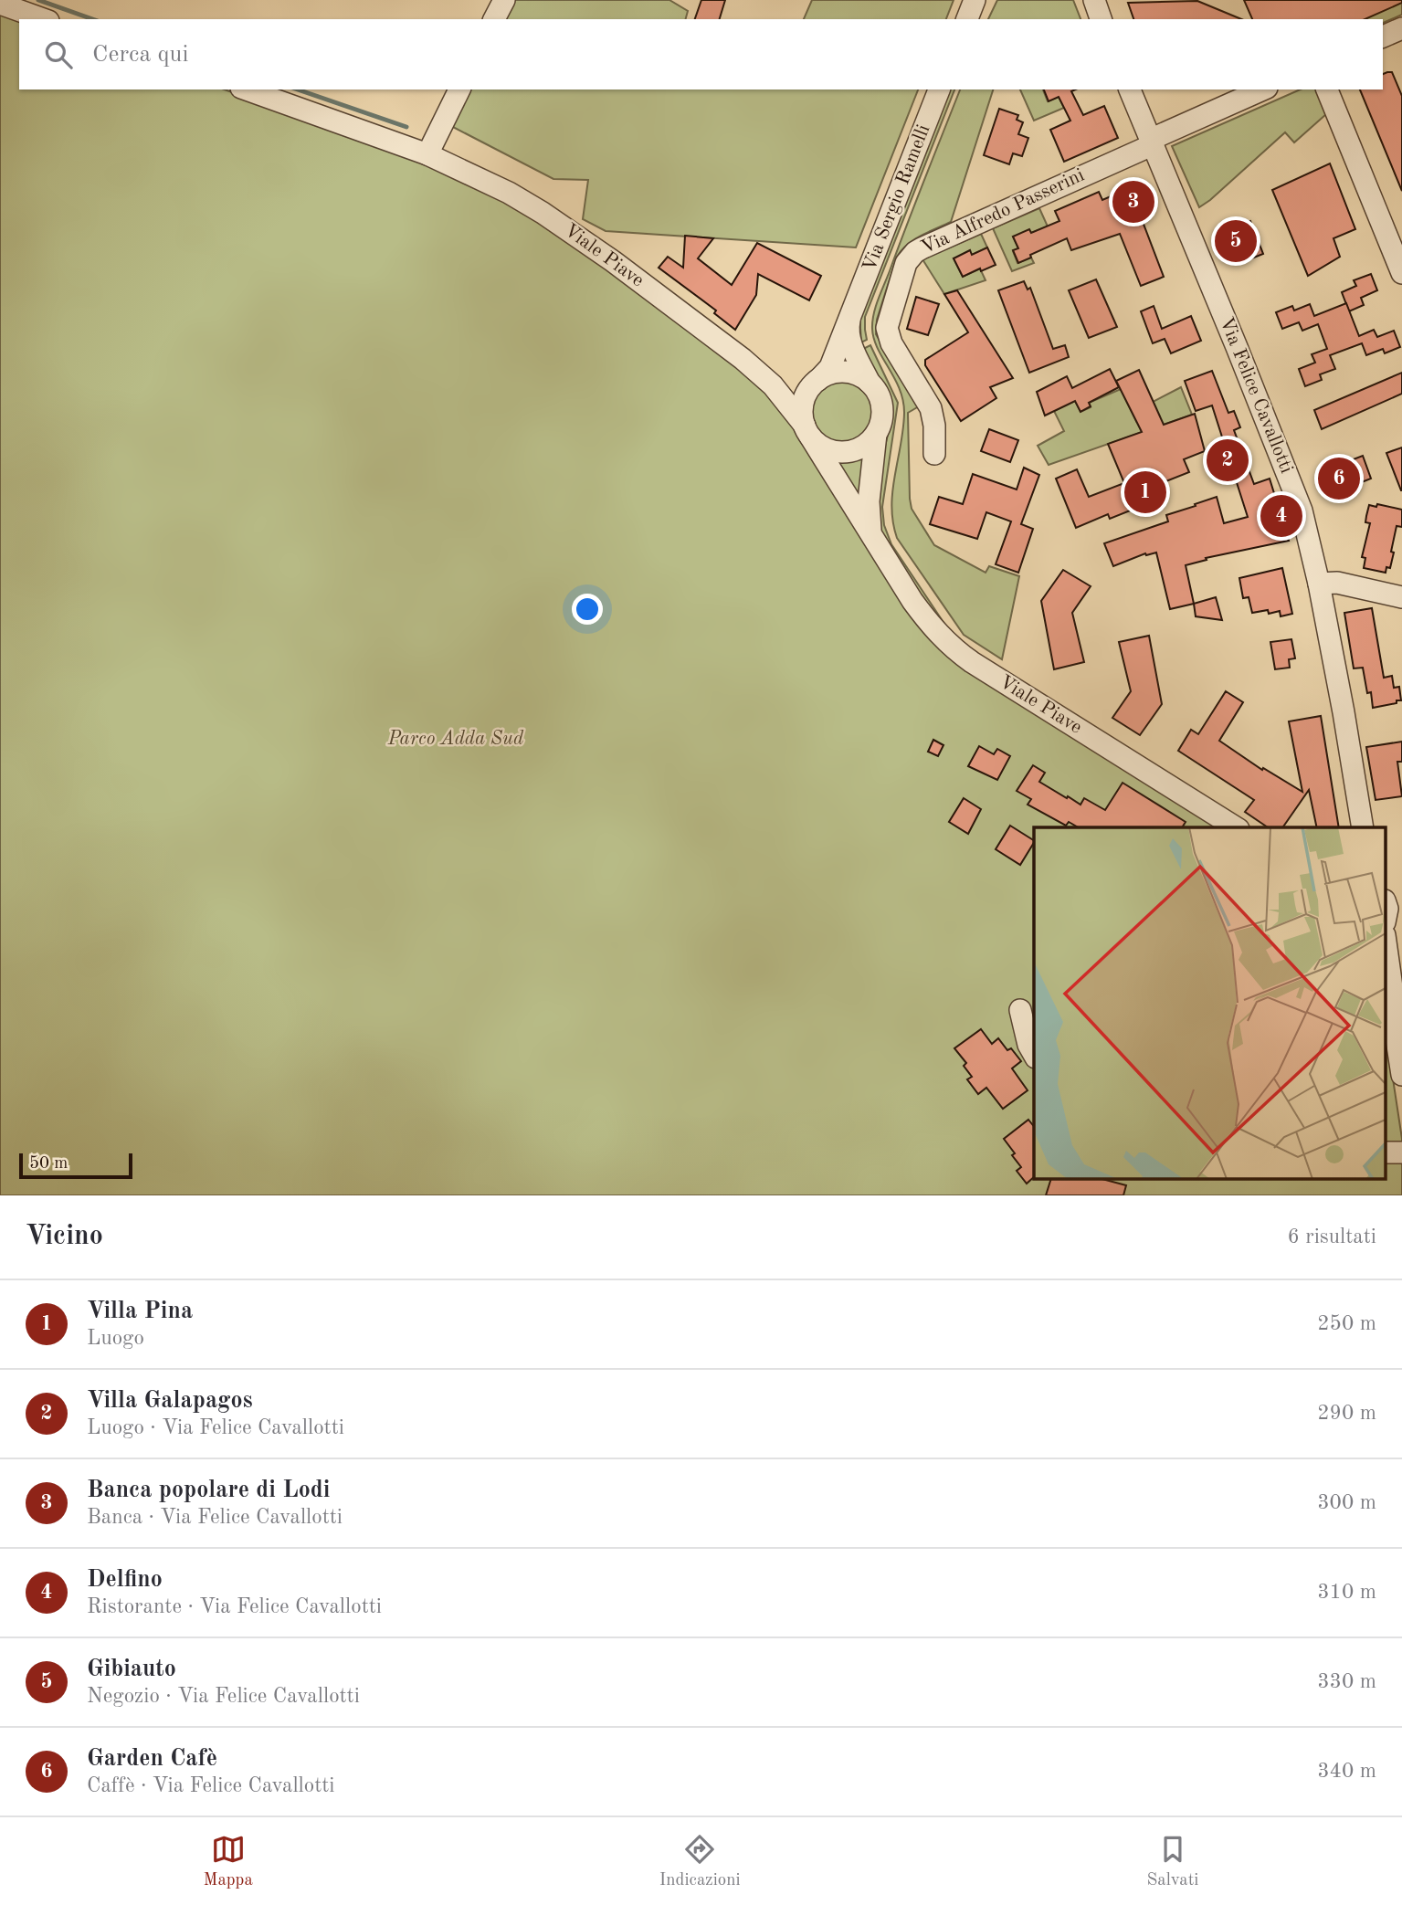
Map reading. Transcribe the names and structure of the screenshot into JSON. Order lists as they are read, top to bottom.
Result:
{
  "streets": {
    "street": [
      "Via Sergio Ramelli",
      "Via Alfredo Passerini",
      "Viale Piave",
      "Via Felice Cavallotti"
    ]
  },
  "crossings": [
    ["Via Sergio Ramelli", "Viale Piave"],
    ["Via Alfredo Passerini", "Via Felice Cavallotti"]
  ],
  "parks": ["Parco Adda Sud"],
  "scale_bar": "50 m",
  "page": {
    "search": "Cerca qui",
    "pins": [
      "3",
      "5",
      "2",
      "6",
      "1",
      "4"
    ],
    "scale": "50 m",
    "heading": ["Vicino", "6 risultati"],
    "list": [
      {
        "mark": "1",
        "name": "Villa Pina",
        "note": "Luogo",
        "value": "250 m"
      },
      {
        "mark": "2",
        "name": "Villa Galapagos",
        "note": "Luogo · Via Felice Cavallotti",
        "value": "290 m"
      },
      {
        "mark": "3",
        "name": "Banca popolare di Lodi",
        "note": "Banca · Via Felice Cavallotti",
        "value": "300 m"
      },
      {
        "mark": "4",
        "name": "Delfino",
        "note": "Ristorante · Via Felice Cavallotti",
        "value": "310 m"
      },
      {
        "mark": "5",
        "name": "Gibiauto",
        "note": "Negozio · Via Felice Cavallotti",
        "value": "330 m"
      },
      {
        "mark": "6",
        "name": "Garden Cafè",
        "note": "Caffè · Via Felice Cavallotti",
        "value": "340 m"
      }
    ],
    "nav": ["Mappa", "Indicazioni", "Salvati"]
  }
}
